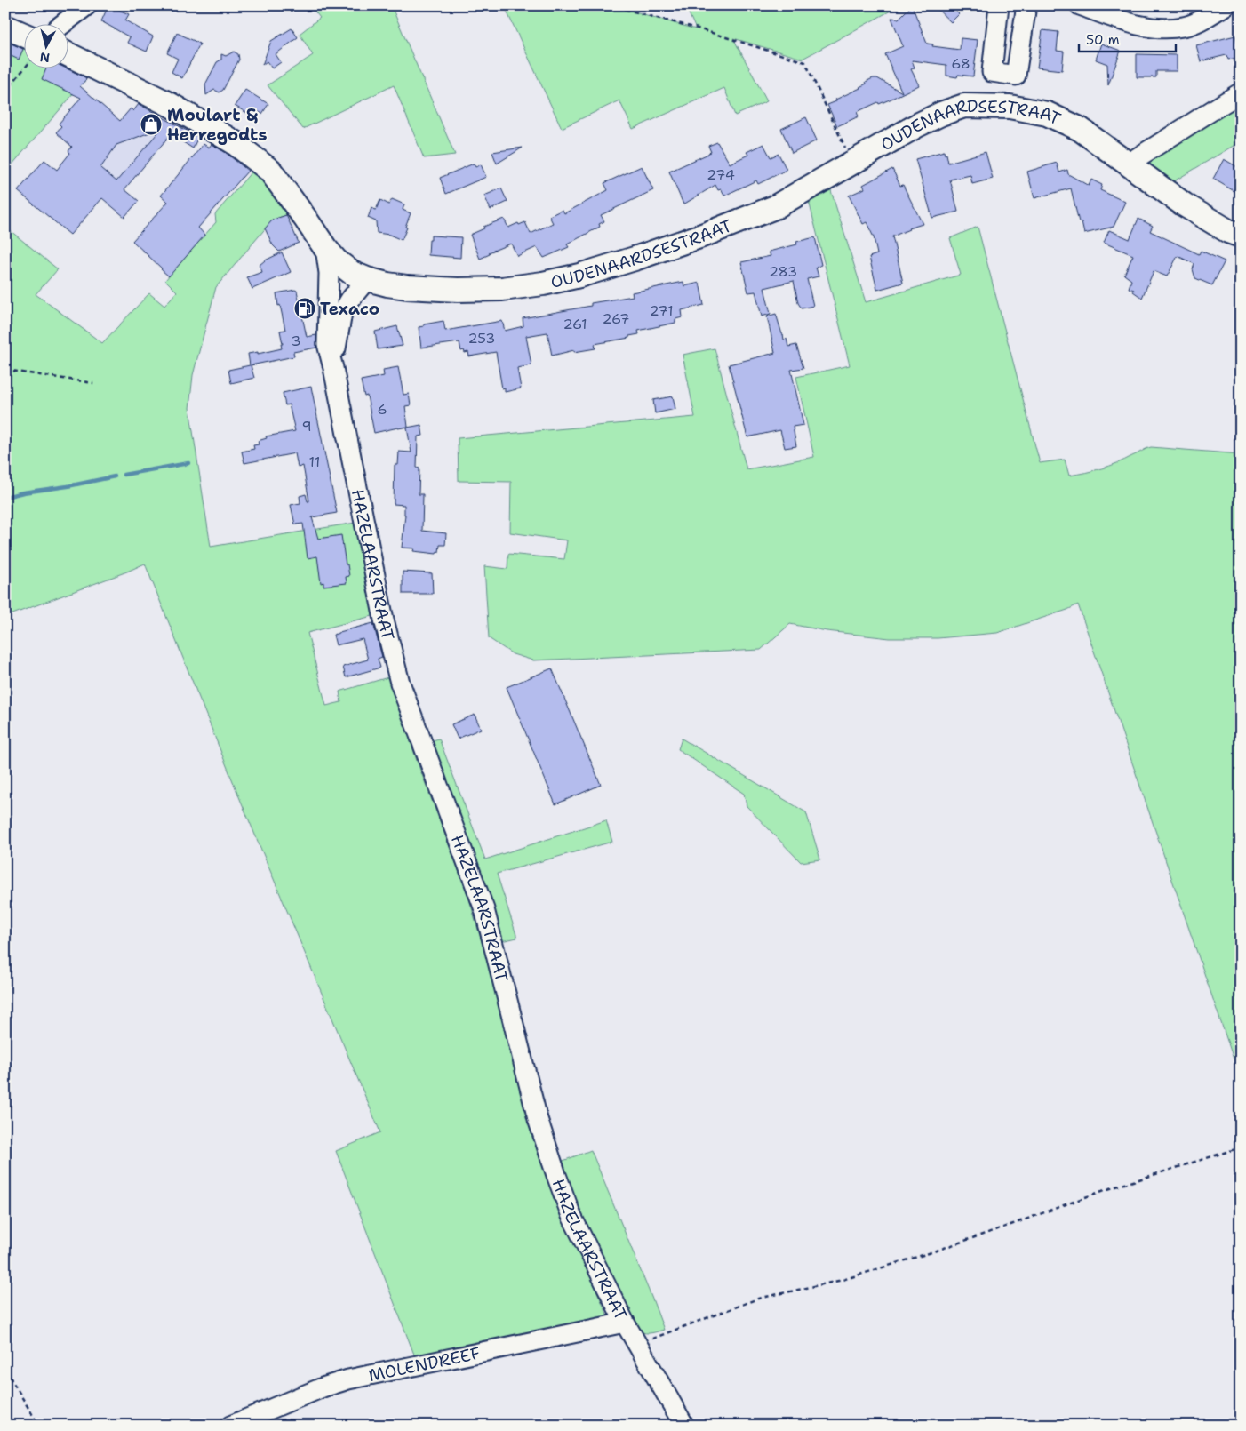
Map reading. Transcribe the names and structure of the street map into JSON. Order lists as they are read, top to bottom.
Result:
{
  "streets": {
    "main road": ["OUDENAARDSESTRAAT"],
    "street": ["HAZELAARSTRAAT", "MOLENDREEF"]
  },
  "crossings": [
    ["OUDENAARDSESTRAAT", "HAZELAARSTRAAT"],
    ["HAZELAARSTRAAT", "MOLENDREEF"]
  ],
  "places": {
    "shop": ["Moulart & Herregodts"],
    "fuel station": ["Texaco"]
  },
  "house_numbers": [
    "68",
    "274",
    "283",
    "271",
    "267",
    "261",
    "253",
    "3",
    "6",
    "9",
    "11"
  ],
  "scale_bar": "50 m",
  "north": "bottom"
}
